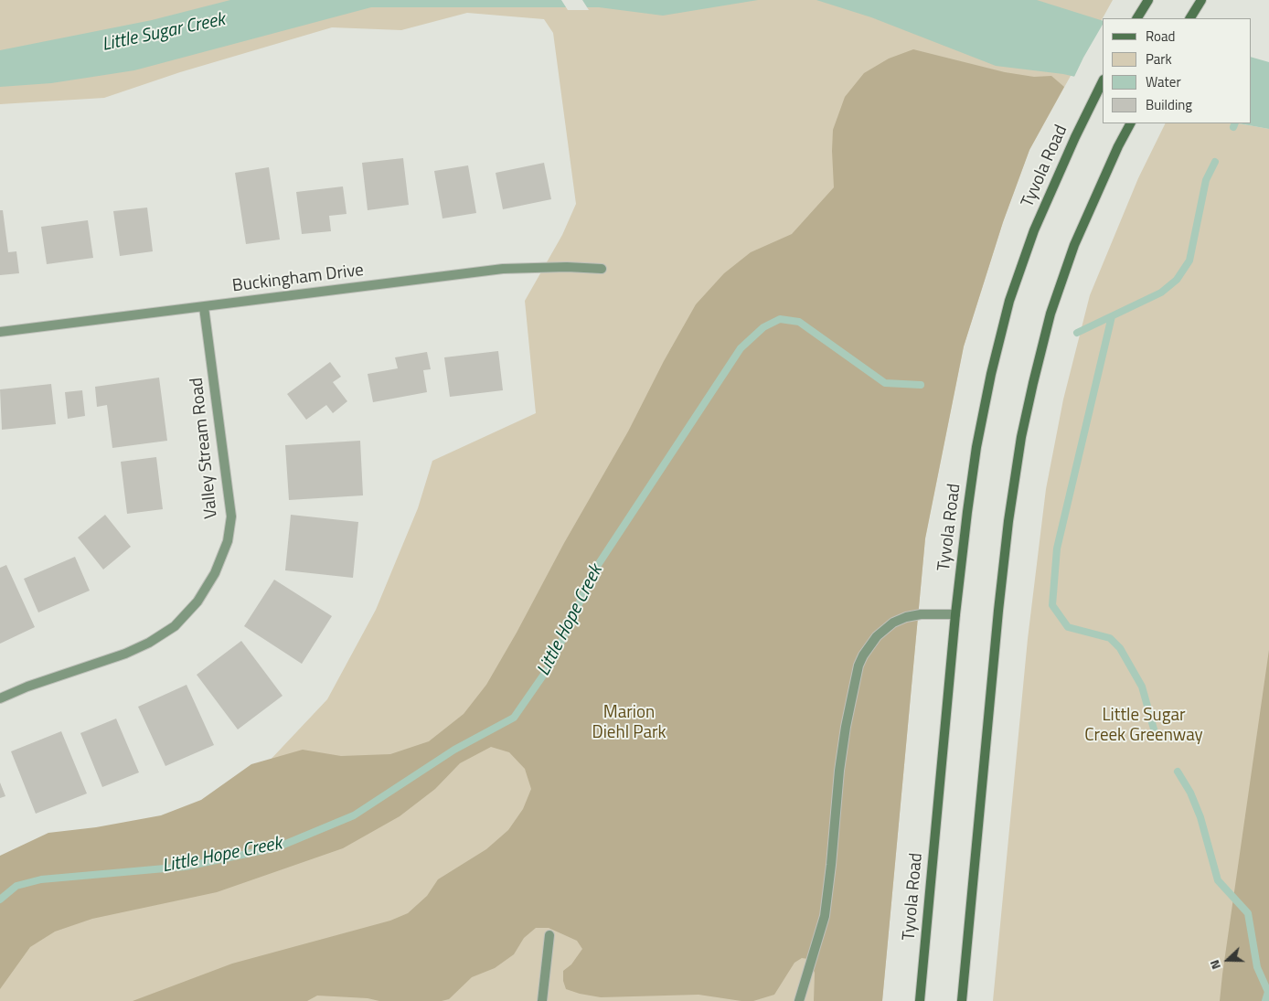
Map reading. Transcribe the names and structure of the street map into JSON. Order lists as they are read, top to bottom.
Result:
{
  "streets": {
    "main road": ["Tyvola Road"],
    "street": ["Buckingham Drive", "Valley Stream Road"]
  },
  "crossings": [
    ["Buckingham Drive", "Valley Stream Road"]
  ],
  "water": ["Little Sugar Creek", "Little Hope Creek"],
  "parks": ["Marion Diehl Park", "Little Sugar Creek Greenway"],
  "legend": [
    "Road",
    "Park",
    "Water",
    "Building"
  ],
  "north": "left"
}
